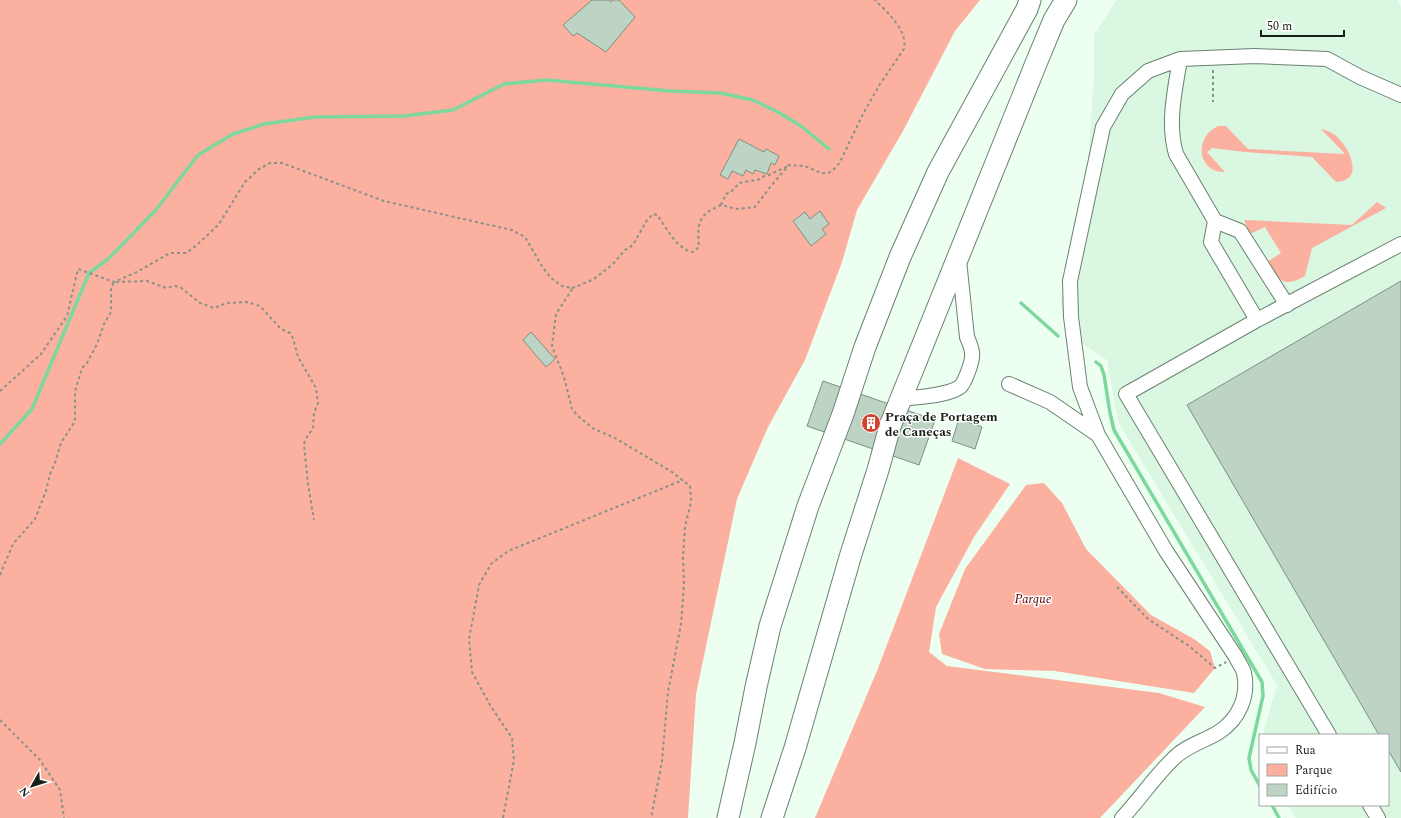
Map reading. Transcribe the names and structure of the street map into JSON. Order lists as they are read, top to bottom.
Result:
{
  "parks": ["Parque"],
  "places": {
    "building": ["Praça de Portagem de Caneças"]
  },
  "legend": ["Rua", "Parque", "Edifício"],
  "scale_bar": "50 m",
  "north": "bottom left"
}
